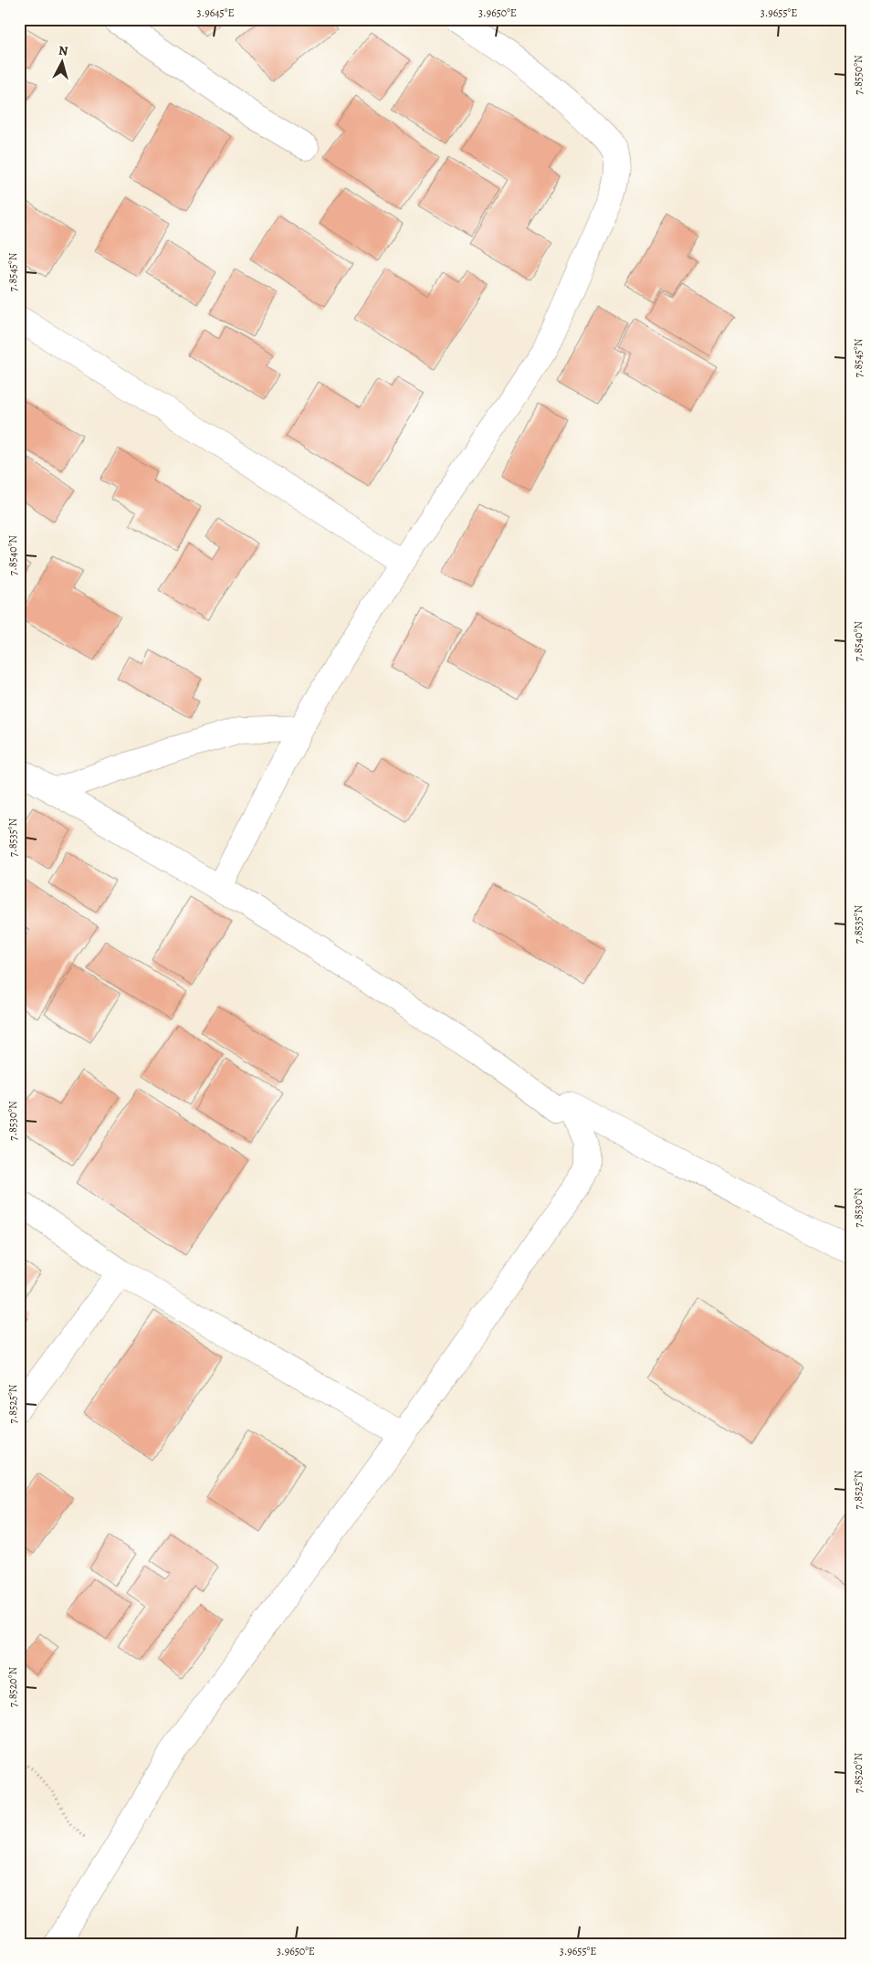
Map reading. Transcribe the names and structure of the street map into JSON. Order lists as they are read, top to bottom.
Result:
{
  "north": "top",
  "coordinates": [
    "3.9645°E",
    "3.9650°E",
    "3.9655°E",
    "7.8550°N",
    "7.8545°N",
    "7.8540°N",
    "7.8535°N",
    "7.8530°N",
    "7.8525°N",
    "7.8520°N"
  ]
}
